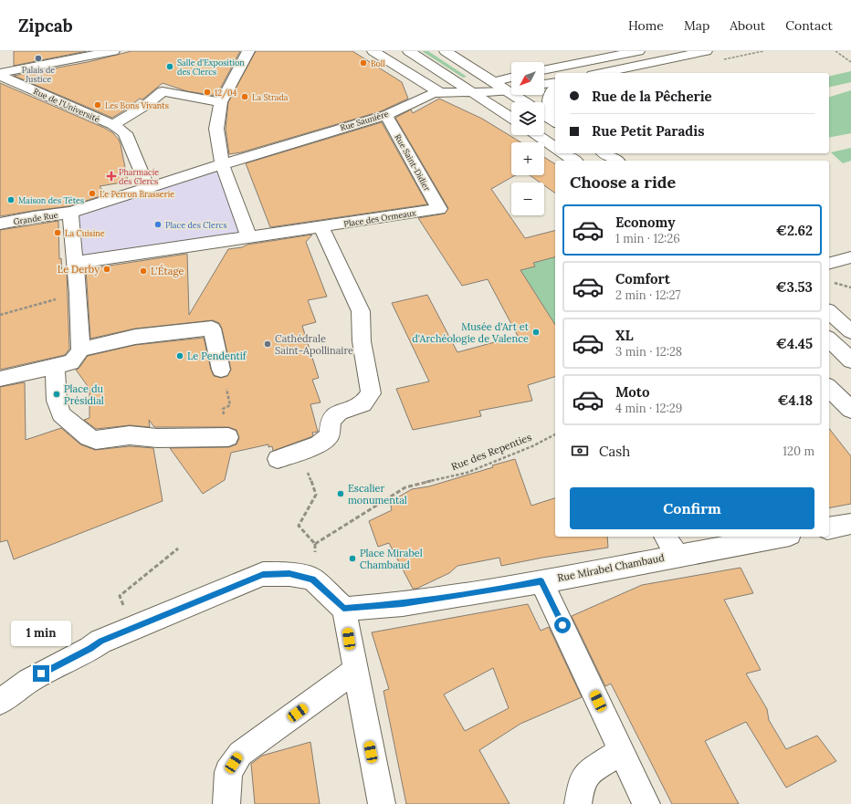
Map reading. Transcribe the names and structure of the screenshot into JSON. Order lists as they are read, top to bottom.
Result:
{
  "streets": {
    "street": [
      "Rue de l'Université",
      "Rue Saunière",
      "Rue Saint-Didier",
      "Grande Rue",
      "Place des Ormeaux",
      "Rue Mirabel Chambaud"
    ],
    "path": ["Rue des Repenties"]
  },
  "crossings": [
    ["Rue de l'Université", "Rue Saunière"],
    ["Rue Saunière", "Rue Saint-Didier"],
    ["Rue Saint-Didier", "Place des Ormeaux"]
  ],
  "places": {
    "other": [
      "Palais de Justice",
      "Boll",
      "Salle d'Exposition des Clercs",
      "12/04",
      "La Strada",
      "Les Bons Vivants",
      "Le Perron Brasserie",
      "Maison des Têtes",
      "Place des Clercs",
      "La Cuisine",
      "Le Derby",
      "L'Étage",
      "Musée d'Art et d'Archéologie de Valence",
      "Cathédrale Saint-Apollinaire",
      "Le Pendentif",
      "Place du Présidial",
      "Escalier monumental",
      "Place Mirabel Chambaud"
    ],
    "health": ["Pharmacie des Clercs"]
  },
  "north": "bottom left",
  "page": {
    "header": "Zipcab",
    "nav": [
      "Home",
      "Map",
      "About",
      "Contact"
    ],
    "map_buttons": ["+", "−"],
    "banner": ["Rue de la Pêcherie", "Rue Petit Paradis"],
    "heading": "Choose a ride",
    "list": [
      {
        "name": "Economy",
        "note": "1 min · 12:26",
        "value": "€2.62"
      },
      {
        "name": "Comfort",
        "note": "2 min · 12:27",
        "value": "€3.53"
      },
      {
        "name": "XL",
        "note": "3 min · 12:28",
        "value": "€4.45"
      },
      {
        "name": "Moto",
        "note": "4 min · 12:29",
        "value": "€4.18"
      }
    ],
    "pay": ["Cash", "120 m"],
    "buttons": "Confirm",
    "bubble": "1 min"
  }
}
